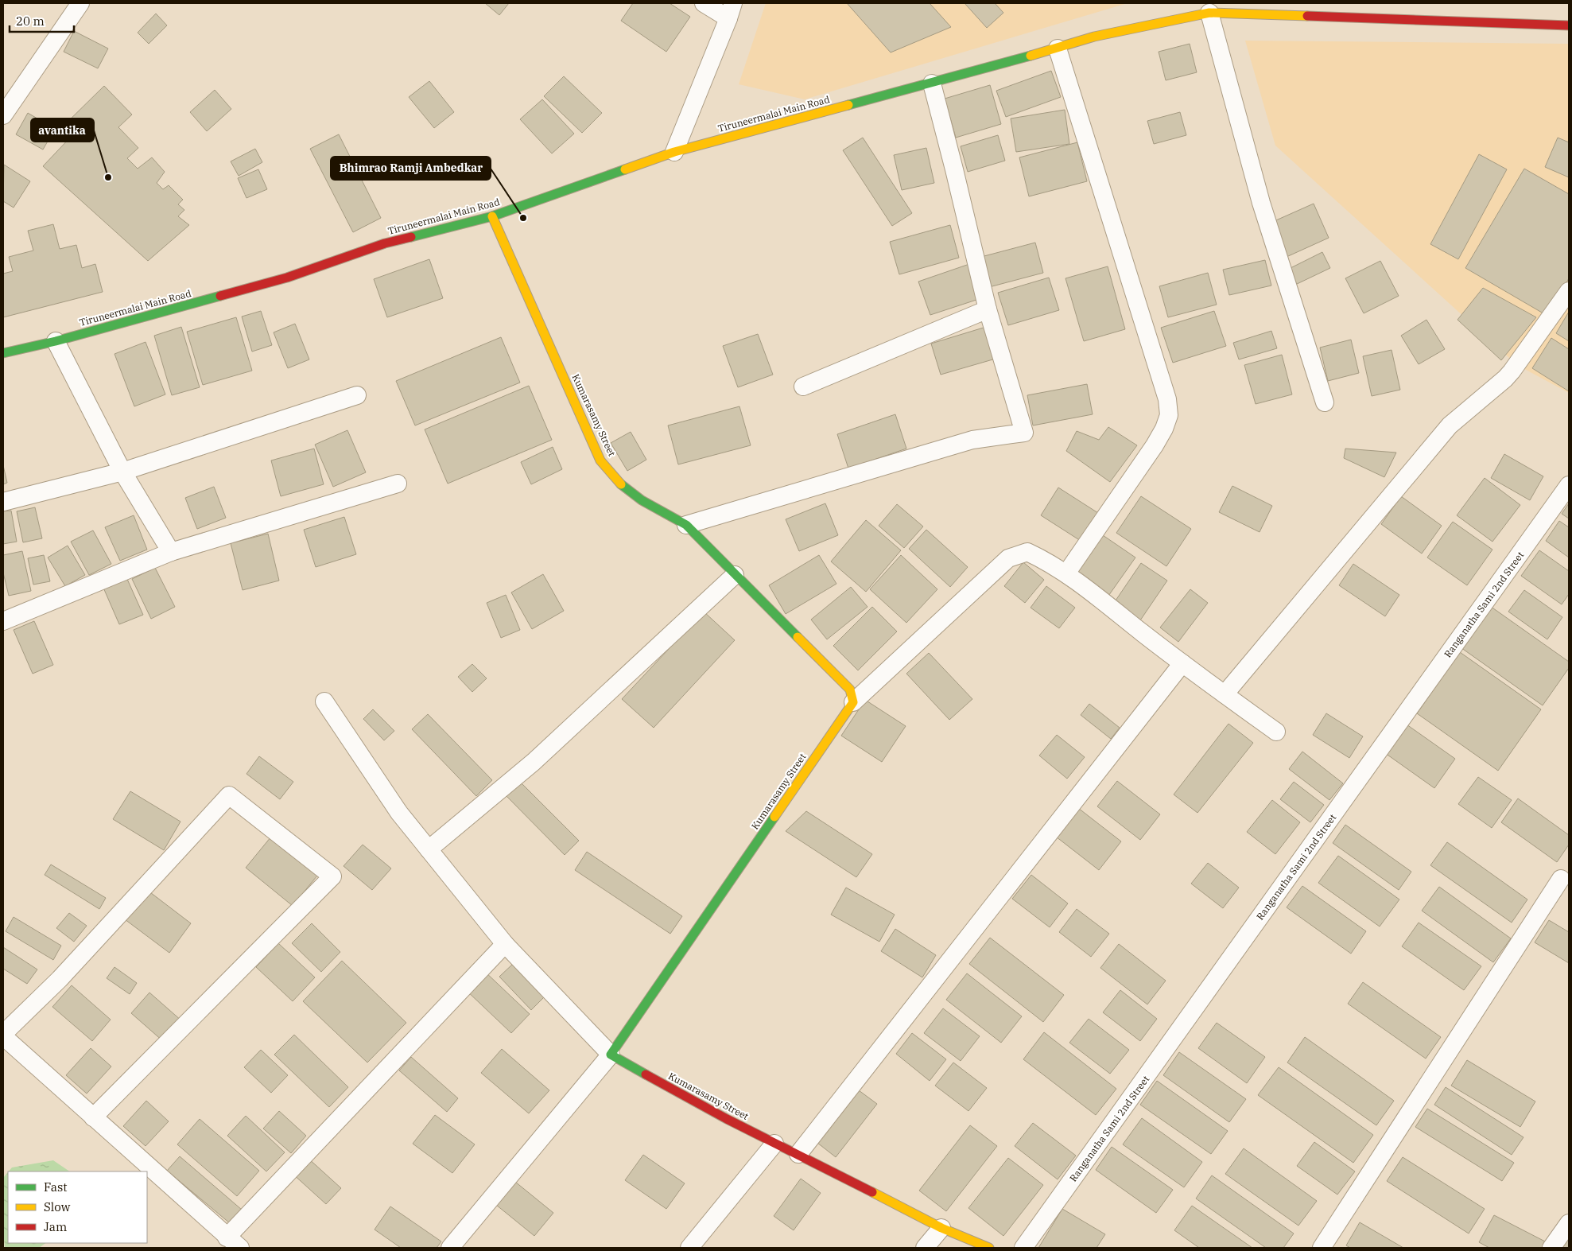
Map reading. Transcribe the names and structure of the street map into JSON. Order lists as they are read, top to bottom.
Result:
{
  "streets": {
    "main road": ["Tiruneermalai Main Road", "Kumarasamy Street"],
    "street": ["Ranganatha Sami 2nd Street"]
  },
  "crossings": [
    ["Tiruneermalai Main Road", "Kumarasamy Street"]
  ],
  "places": ["avantika", "Bhimrao Ramji Ambedkar"],
  "legend": ["Fast", "Slow", "Jam"],
  "scale_bar": "20 m"
}
